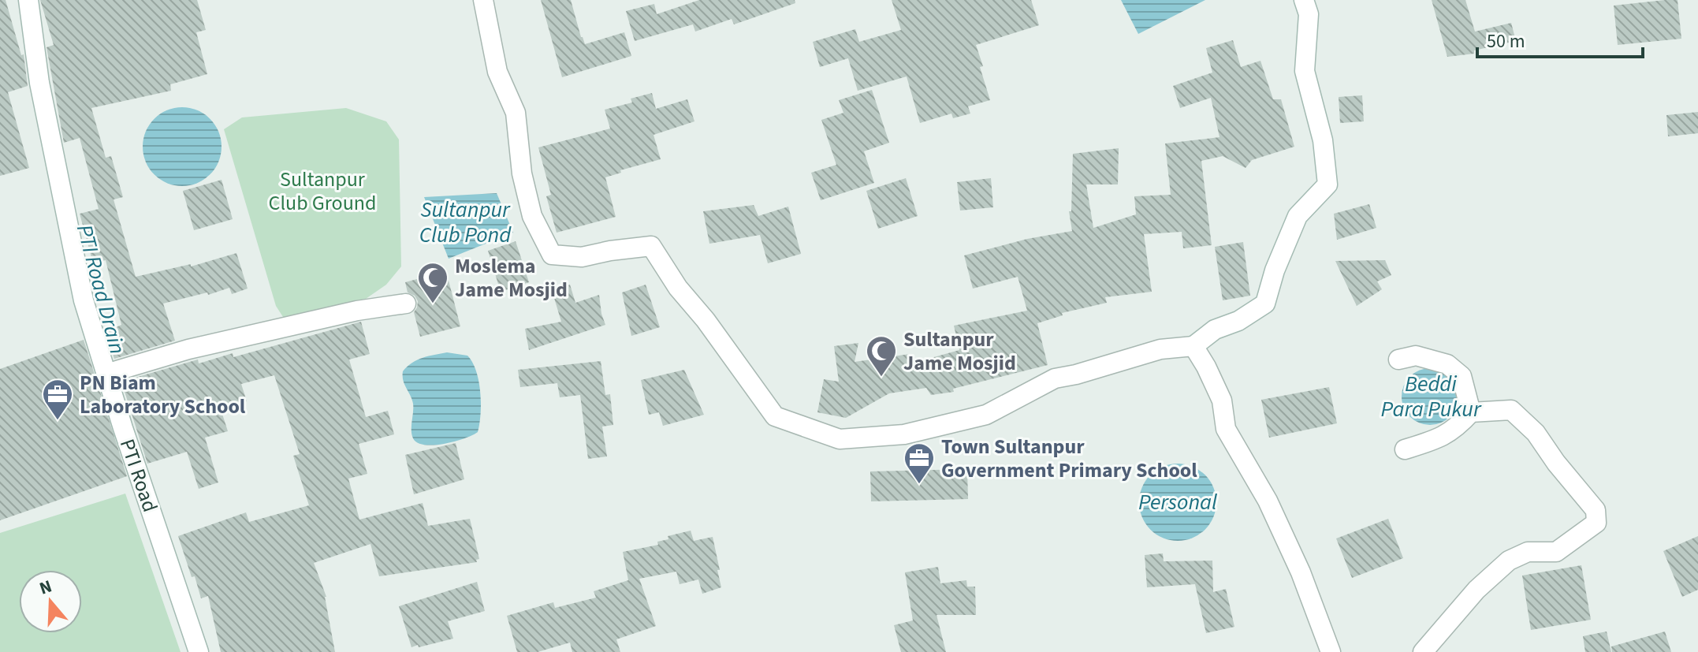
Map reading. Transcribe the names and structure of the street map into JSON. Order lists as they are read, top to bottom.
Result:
{
  "streets": {
    "street": ["PTI Road"]
  },
  "water": [
    "Sultanpur Club Pond",
    "PTI Road Drain",
    "Beddi Para Pukur",
    "Personal"
  ],
  "parks": ["Sultanpur Club Ground"],
  "places": {
    "mosque": ["Moslema Jame Mosjid", "Sultanpur Jame Mosjid"],
    "office": ["PN Biam Laboratory School", "Town Sultanpur Government Primary School"]
  },
  "scale_bar": "50 m",
  "north": "top"
}
